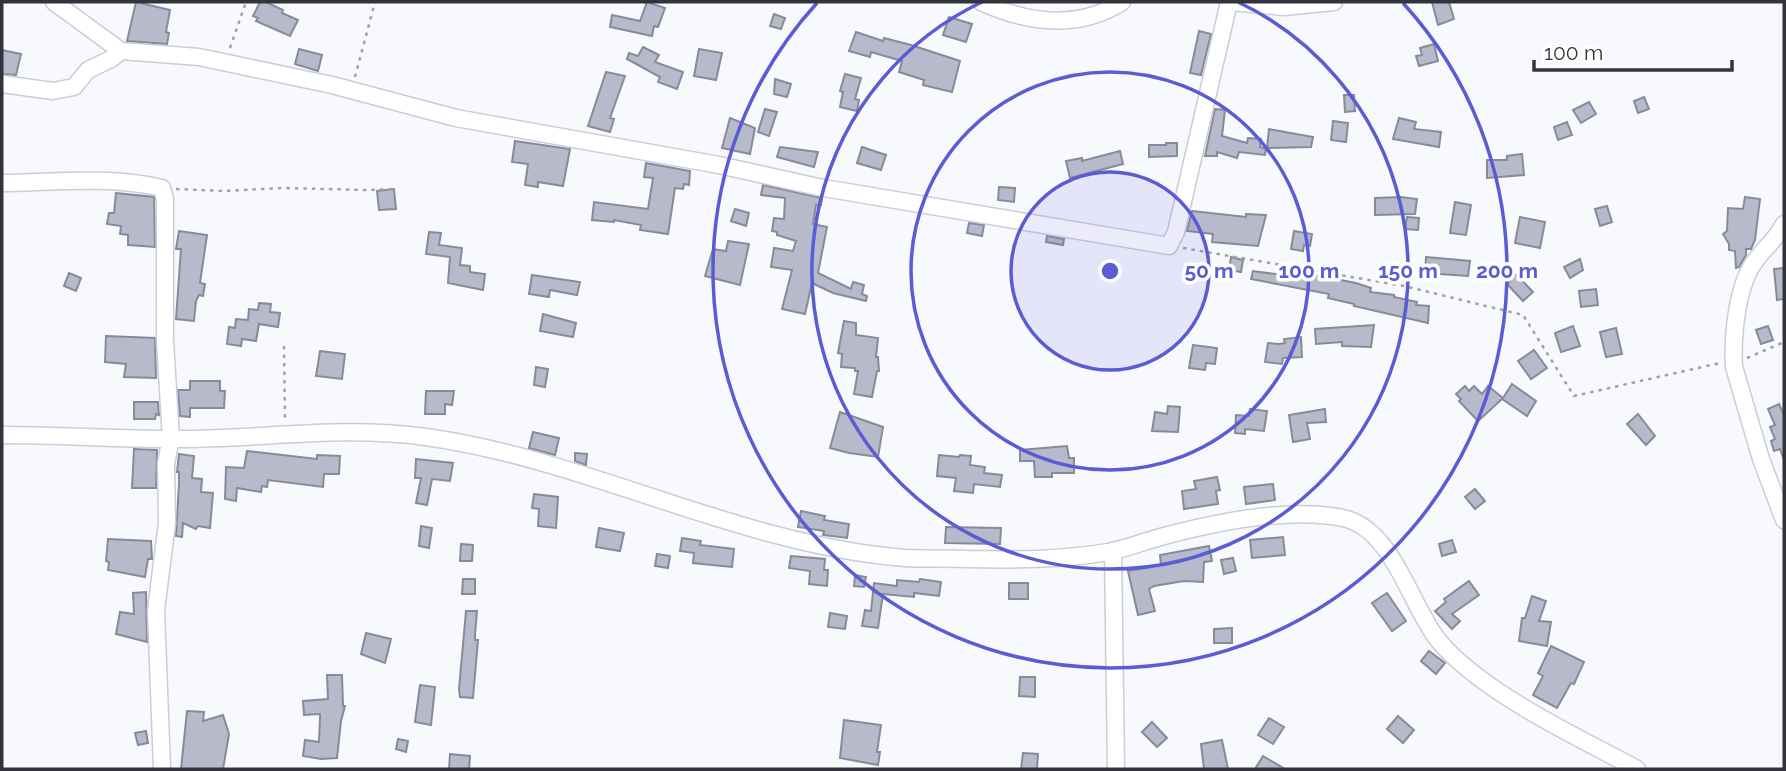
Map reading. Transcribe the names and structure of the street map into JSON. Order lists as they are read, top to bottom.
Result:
{
  "scale_bar": "100 m",
  "rings": [
    "50 m",
    "100 m",
    "150 m",
    "200 m"
  ]
}
